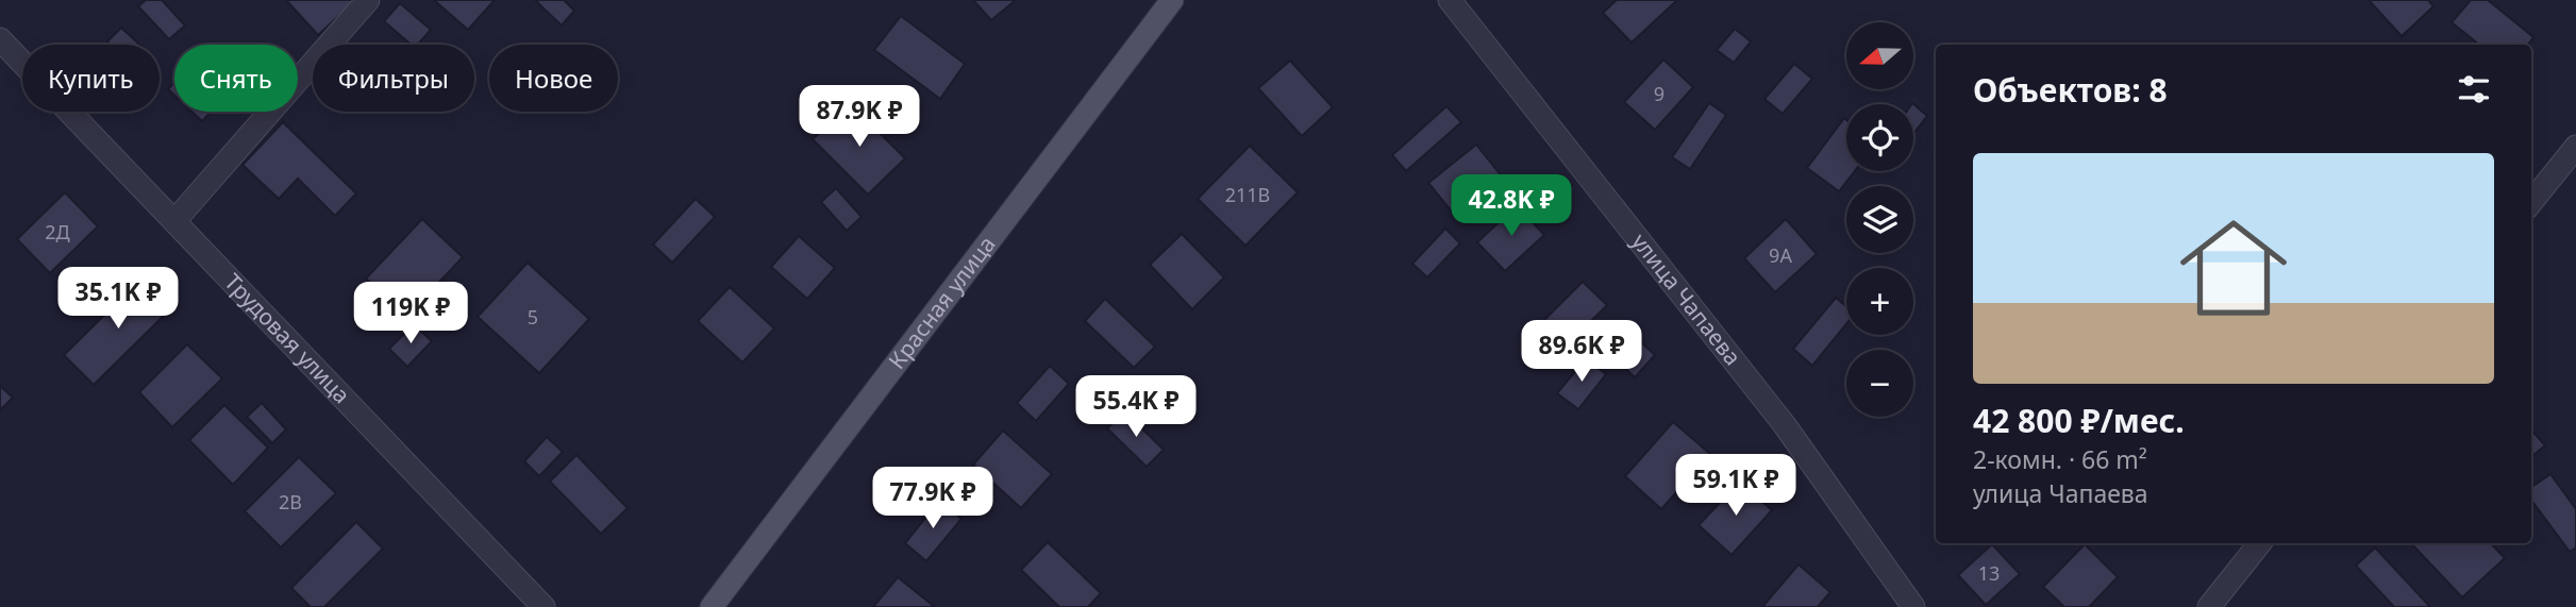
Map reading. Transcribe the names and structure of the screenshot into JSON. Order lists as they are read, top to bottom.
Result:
{
  "streets": {
    "main road": ["Красная улица"],
    "street": ["улица Чапаева", "Трудовая улица"]
  },
  "house_numbers": [
    "9",
    "211В",
    "2Д",
    "9А",
    "5",
    "2В",
    "13"
  ],
  "north": "left",
  "page": {
    "map_buttons": ["+", "−"],
    "chip": [
      "Купить",
      "Снять",
      "Фильтры",
      "Новое"
    ],
    "heading": "Объектов: 8",
    "price": [
      "87.9K ₽",
      "42.8K ₽",
      "35.1K ₽",
      "119K ₽",
      "89.6K ₽",
      "55.4K ₽",
      "59.1K ₽",
      "77.9K ₽"
    ],
    "list": [
      {
        "name": "42 800 ₽/мес.",
        "note": "2-комн. · 66 m² · улица Чапаева"
      }
    ]
  }
}
